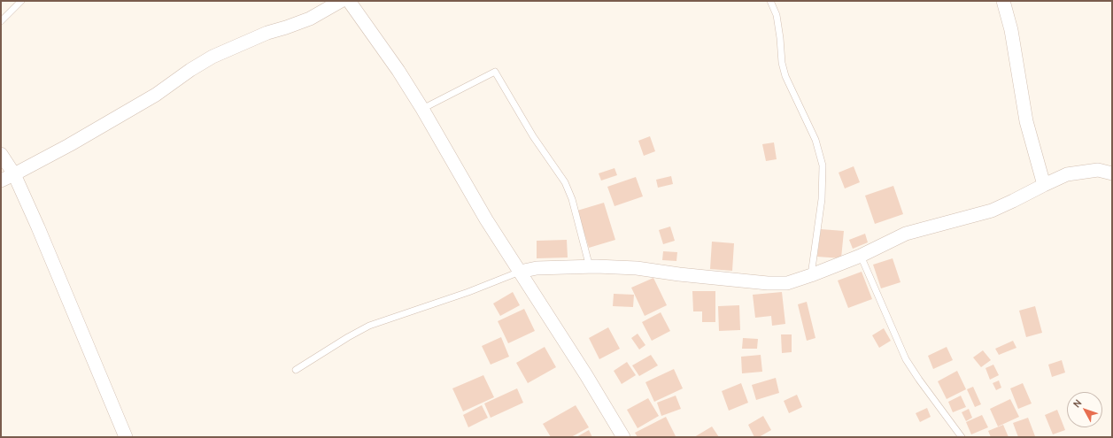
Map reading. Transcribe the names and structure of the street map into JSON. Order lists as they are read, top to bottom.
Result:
{
  "north": "top left"
}
